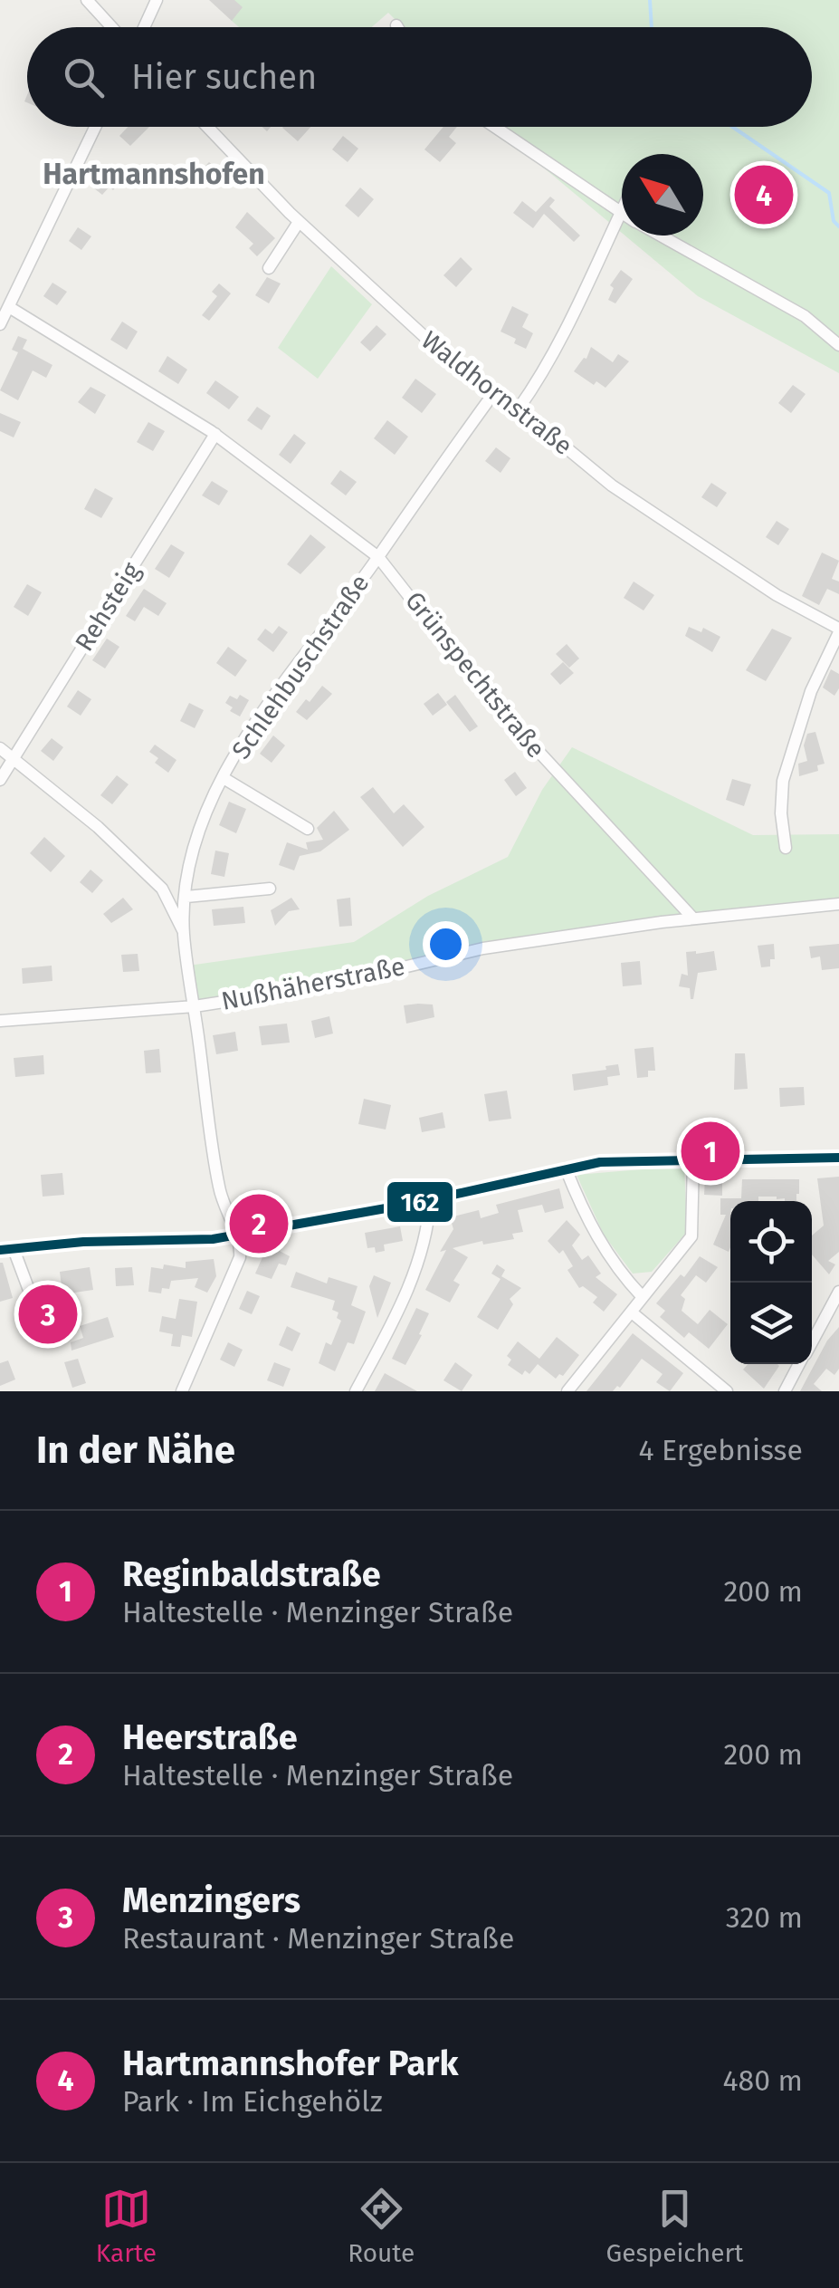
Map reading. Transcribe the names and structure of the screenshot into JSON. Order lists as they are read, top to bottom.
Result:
{
  "streets": {
    "street": [
      "Waldhornstraße",
      "Rehsteig",
      "Schlehbuschstraße",
      "Grünspechtstraße",
      "Nußhäherstraße"
    ]
  },
  "crossings": [
    ["Waldhornstraße", "Schlehbuschstraße"],
    ["Rehsteig", "Grünspechtstraße"],
    ["Schlehbuschstraße", "Grünspechtstraße"],
    ["Schlehbuschstraße", "Nußhäherstraße"],
    ["Grünspechtstraße", "Nußhäherstraße"]
  ],
  "districts": ["Hartmannshofen"],
  "lines": ["transit line 162"],
  "north": "top left",
  "page": {
    "search": "Hier suchen",
    "pins": [
      "4",
      "1",
      "2",
      "3"
    ],
    "heading": ["In der Nähe", "4 Ergebnisse"],
    "list": [
      {
        "mark": "1",
        "name": "Reginbaldstraße",
        "note": "Haltestelle · Menzinger Straße",
        "value": "200 m"
      },
      {
        "mark": "2",
        "name": "Heerstraße",
        "note": "Haltestelle · Menzinger Straße",
        "value": "200 m"
      },
      {
        "mark": "3",
        "name": "Menzingers",
        "note": "Restaurant · Menzinger Straße",
        "value": "320 m"
      },
      {
        "mark": "4",
        "name": "Hartmannshofer Park",
        "note": "Park · Im Eichgehölz",
        "value": "480 m"
      }
    ],
    "nav": ["Karte", "Route", "Gespeichert"]
  }
}
